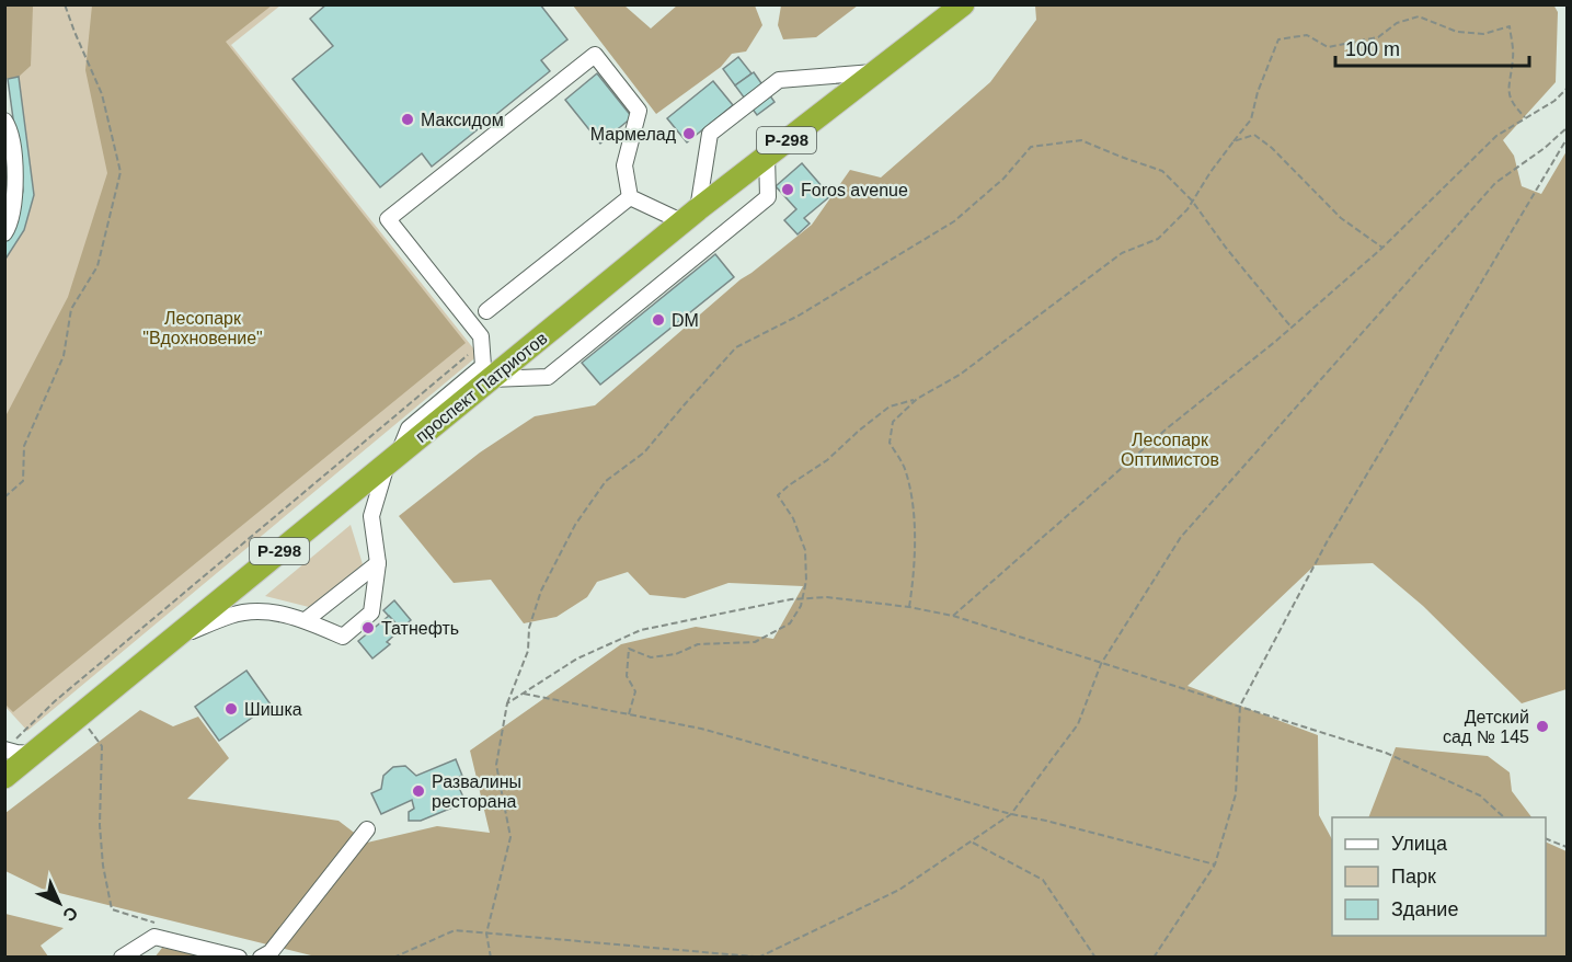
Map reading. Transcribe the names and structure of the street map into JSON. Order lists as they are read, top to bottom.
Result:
{
  "streets": {
    "highway": ["Р-298", "проспект Патриотов"]
  },
  "parks": ["Лесопарк \"Вдохновение\"", "Лесопарк Оптимистов"],
  "places": [
    "Максидом",
    "Мармелад",
    "Foros avenue",
    "DM",
    "Татнефть",
    "Шишка",
    "Детский сад № 145",
    "Развалины ресторана"
  ],
  "legend": ["Улица", "Парк", "Здание"],
  "scale_bar": "100 m",
  "north": "bottom right"
}
